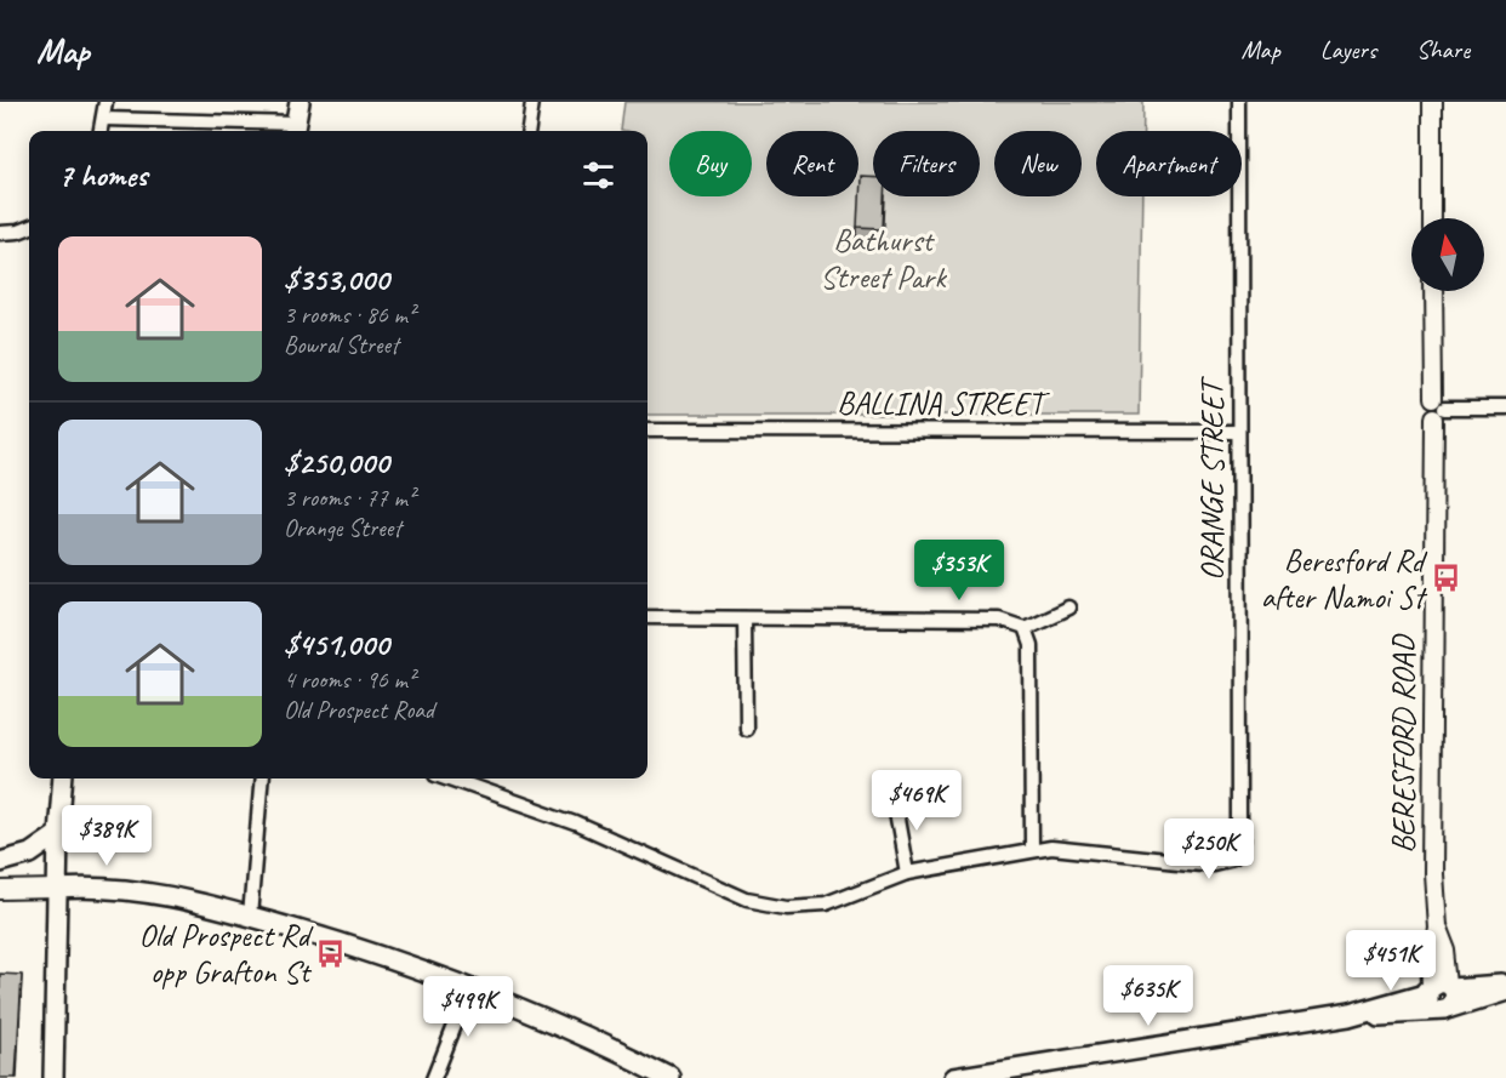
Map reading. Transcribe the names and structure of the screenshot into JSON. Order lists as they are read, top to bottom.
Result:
{
  "streets": {
    "street": ["BALLINA STREET", "ORANGE STREET", "BERESFORD ROAD"]
  },
  "crossings": [
    ["BALLINA STREET", "ORANGE STREET"]
  ],
  "parks": ["Bathurst Street Park"],
  "places": {
    "bus stop": ["Beresford Rd after Namoi St", "Old Prospect Rd opp Grafton St"]
  },
  "north": "top",
  "page": {
    "header": "Map",
    "nav": ["Map", "Layers", "Share"],
    "chip": [
      "Buy",
      "Rent",
      "Filters",
      "New",
      "Apartment"
    ],
    "heading": "7 homes",
    "list": [
      {
        "name": "$353,000",
        "note": "3 rooms · 86 m² · Bowral Street"
      },
      {
        "name": "$250,000",
        "note": "3 rooms · 77 m² · Orange Street"
      },
      {
        "name": "$451,000",
        "note": "4 rooms · 96 m² · Old Prospect Road"
      }
    ],
    "price": [
      "$353K",
      "$469K",
      "$389K",
      "$250K",
      "$451K",
      "$635K",
      "$499K"
    ]
  }
}
